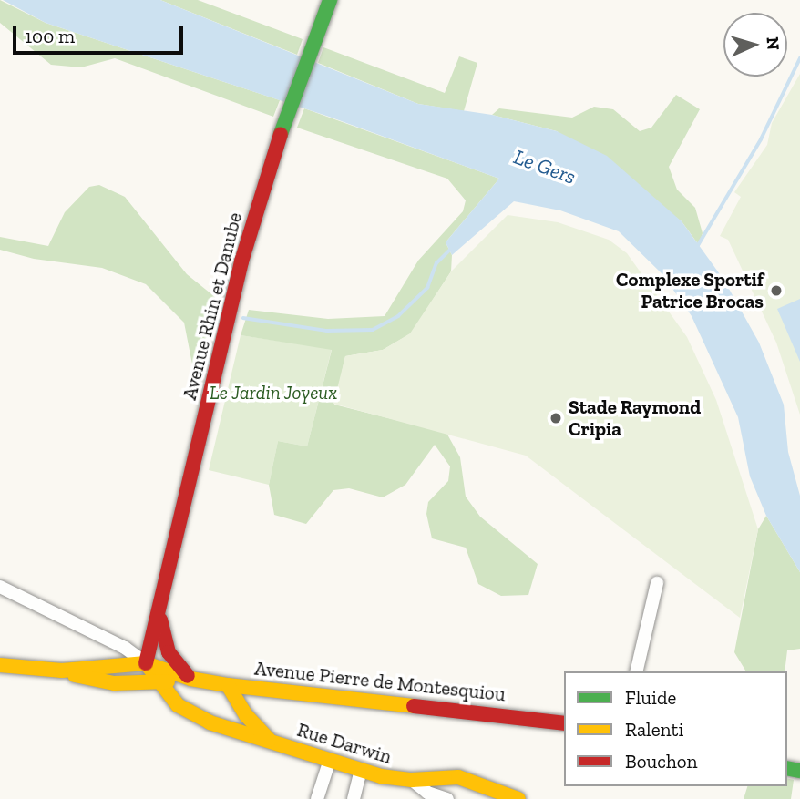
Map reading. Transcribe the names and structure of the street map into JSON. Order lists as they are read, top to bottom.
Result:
{
  "streets": {
    "street": ["Avenue Rhin et Danube", "Avenue Pierre de Montesquiou", "Rue Darwin"]
  },
  "crossings": [
    ["Avenue Rhin et Danube", "Avenue Pierre de Montesquiou"],
    ["Avenue Rhin et Danube", "Rue Darwin"],
    ["Avenue Pierre de Montesquiou", "Rue Darwin"]
  ],
  "water": ["Le Gers"],
  "parks": ["Le Jardin Joyeux"],
  "places": ["Complexe Sportif Patrice Brocas", "Stade Raymond Cripia"],
  "legend": ["Fluide", "Ralenti", "Bouchon"],
  "scale_bar": "100 m",
  "north": "right"
}
